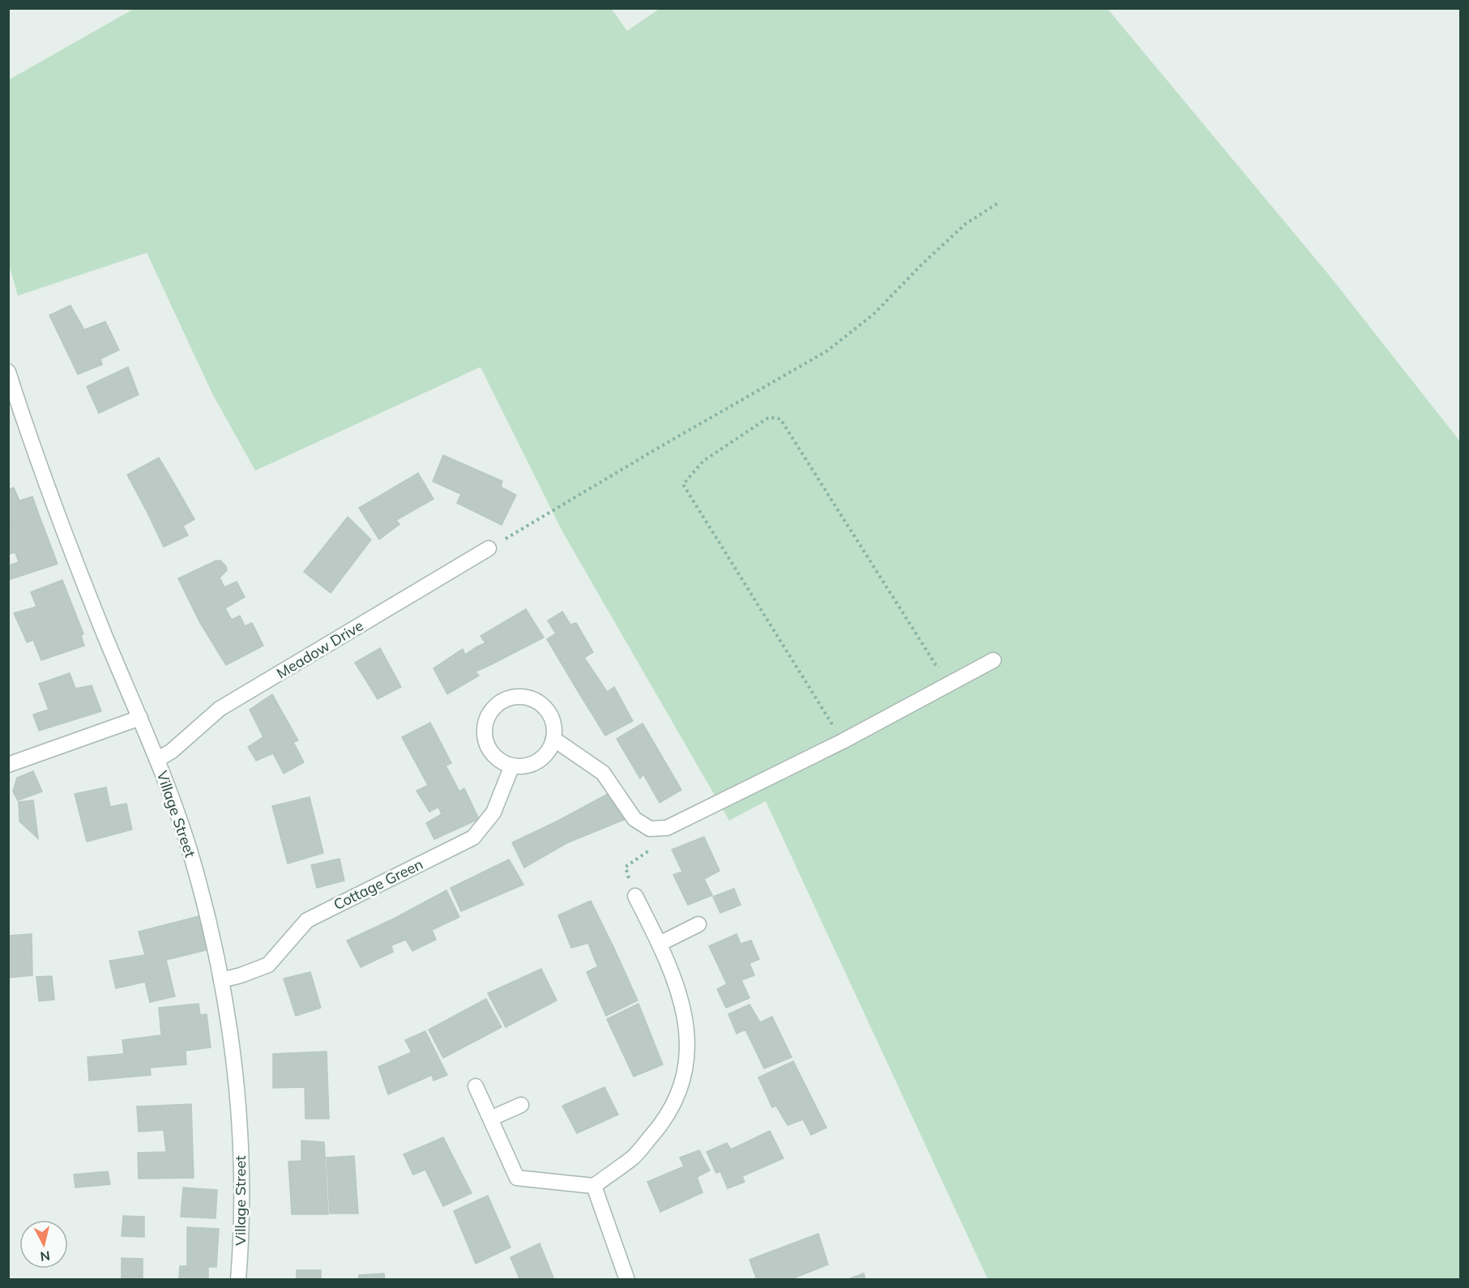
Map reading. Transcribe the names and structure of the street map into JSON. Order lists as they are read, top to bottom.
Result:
{
  "streets": {
    "street": ["Meadow Drive", "Village Street", "Cottage Green"]
  },
  "crossings": [
    ["Meadow Drive", "Village Street"],
    ["Village Street", "Cottage Green"]
  ],
  "north": "bottom"
}
